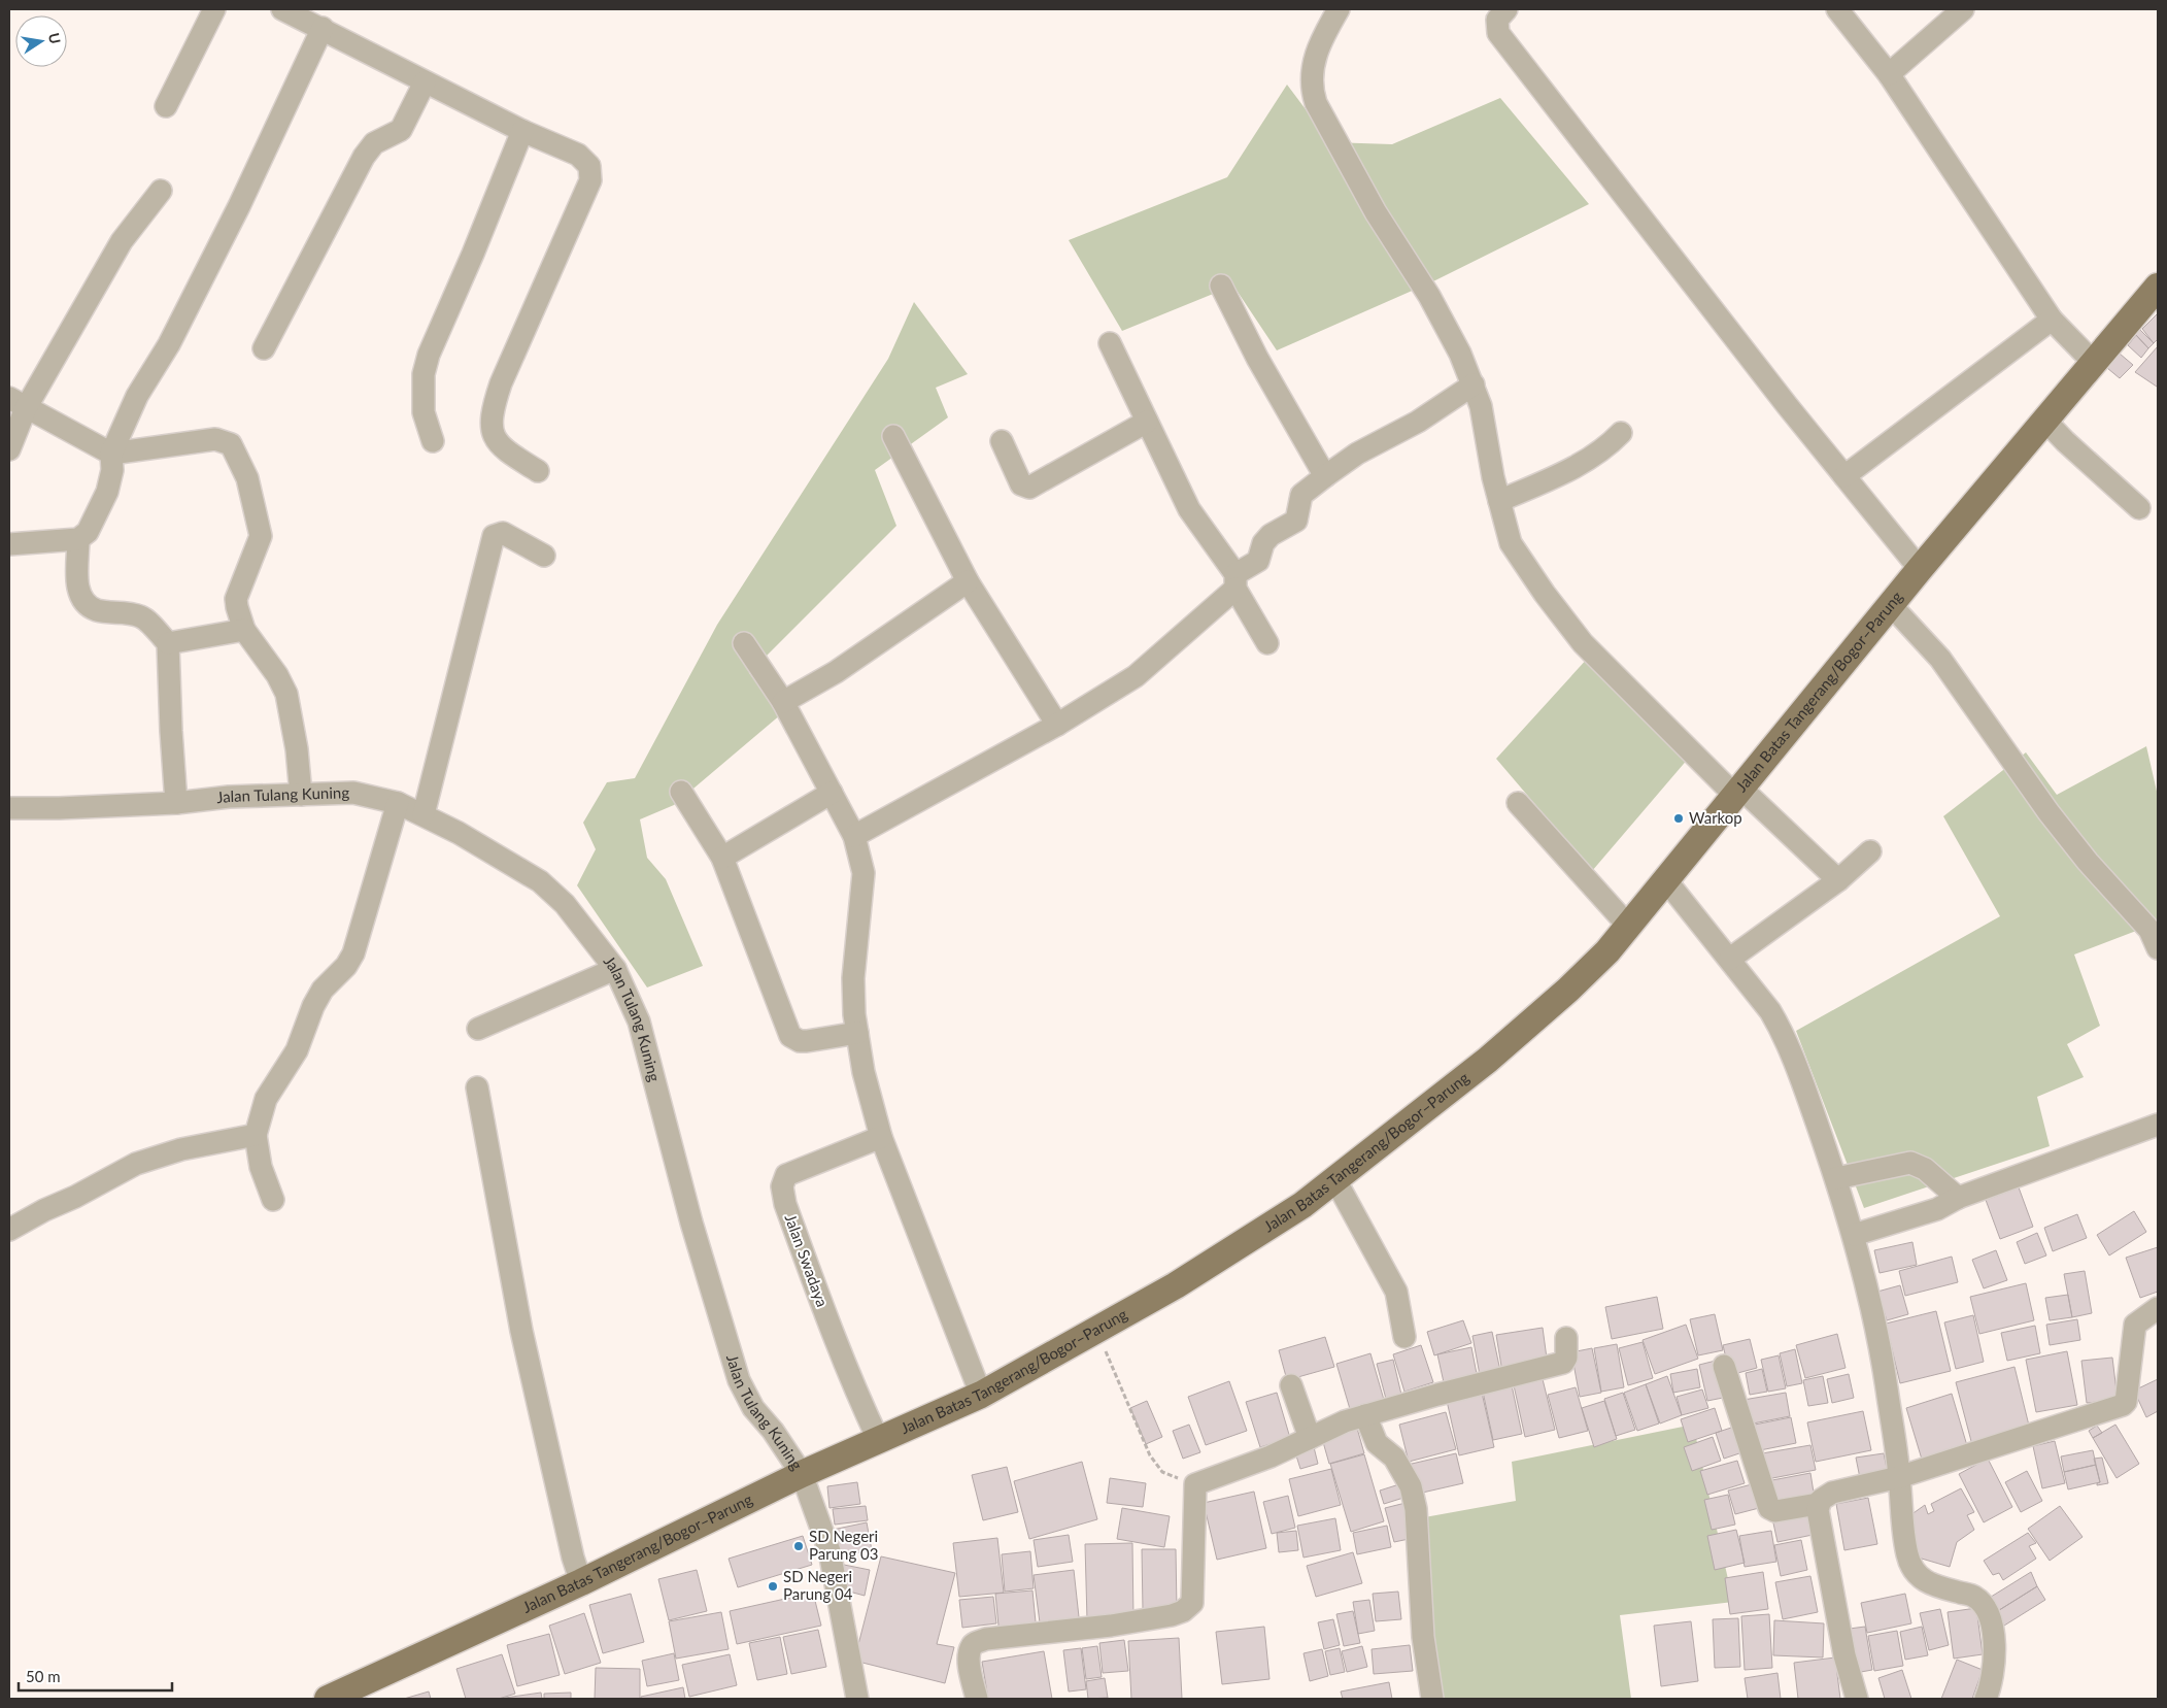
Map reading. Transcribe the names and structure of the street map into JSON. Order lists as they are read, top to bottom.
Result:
{
  "streets": {
    "main road": ["Jalan Batas Tangerang/Bogor–Parung"],
    "street": ["Jalan Tulang Kuning", "Jalan Swadaya"]
  },
  "crossings": [
    ["Jalan Batas Tangerang/Bogor–Parung", "Jalan Tulang Kuning"],
    ["Jalan Batas Tangerang/Bogor–Parung", "Jalan Swadaya"]
  ],
  "places": ["Warkop", "SD Negeri Parung 03", "SD Negeri Parung 04"],
  "scale_bar": "50 m",
  "north": "right"
}
